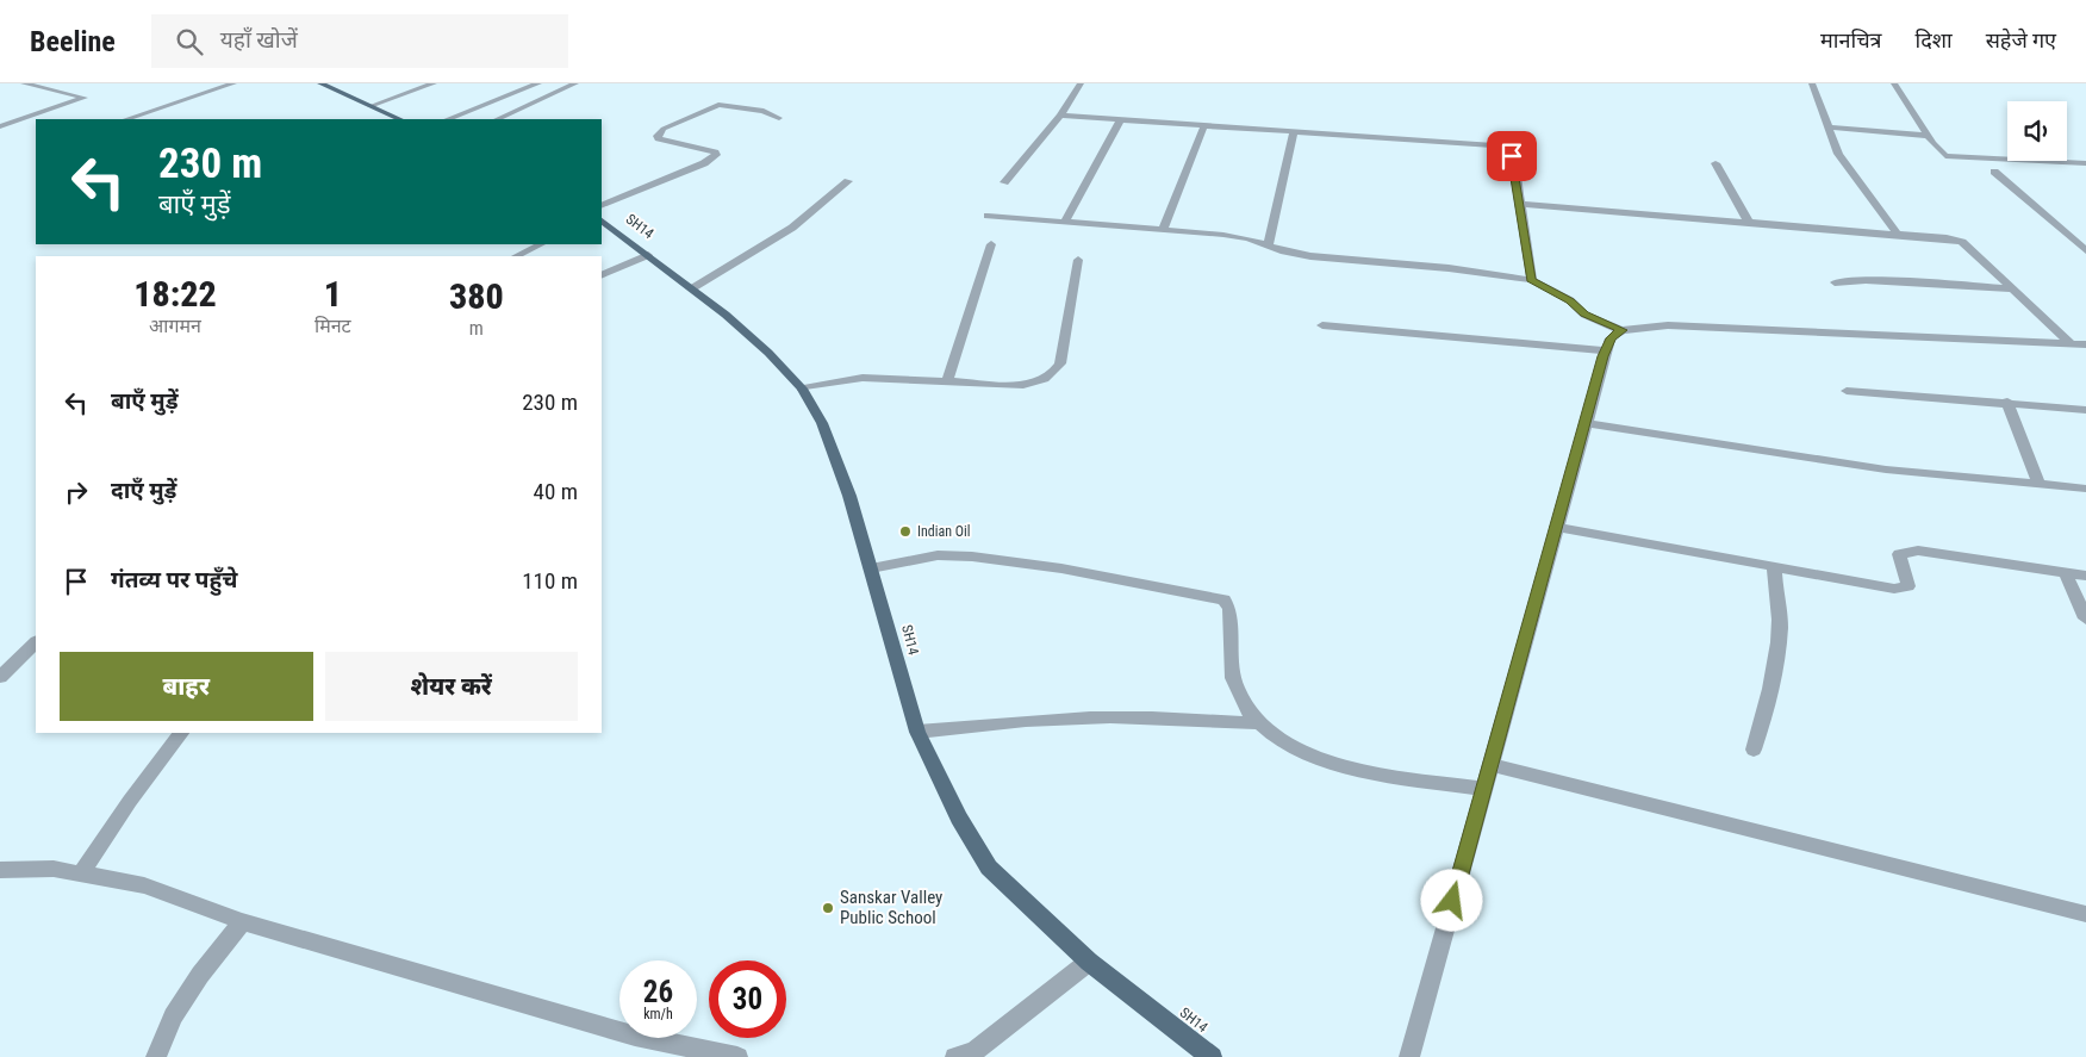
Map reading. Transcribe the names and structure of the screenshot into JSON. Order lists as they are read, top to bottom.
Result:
{
  "streets": {
    "main road": ["SH14"]
  },
  "places": ["Indian Oil", "Sanskar Valley Public School"],
  "page": {
    "header": "Beeline",
    "search": "यहाँ खोजें",
    "nav": ["मानचित्र", "दिशा", "सहेजे गए"],
    "turn": ["230 m", "बाएँ मुड़ें"],
    "eta": [
      "18:22",
      "आगमन",
      "1",
      "मिनट",
      "380",
      "m"
    ],
    "list": [
      {
        "name": "बाएँ मुड़ें",
        "value": "230 m"
      },
      {
        "name": "दाएँ मुड़ें",
        "value": "40 m"
      },
      {
        "name": "गंतव्य पर पहुँचे",
        "value": "110 m"
      }
    ],
    "buttons": ["बाहर", "शेयर करें"],
    "speed": "26 km/h",
    "limit": "30"
  }
}
